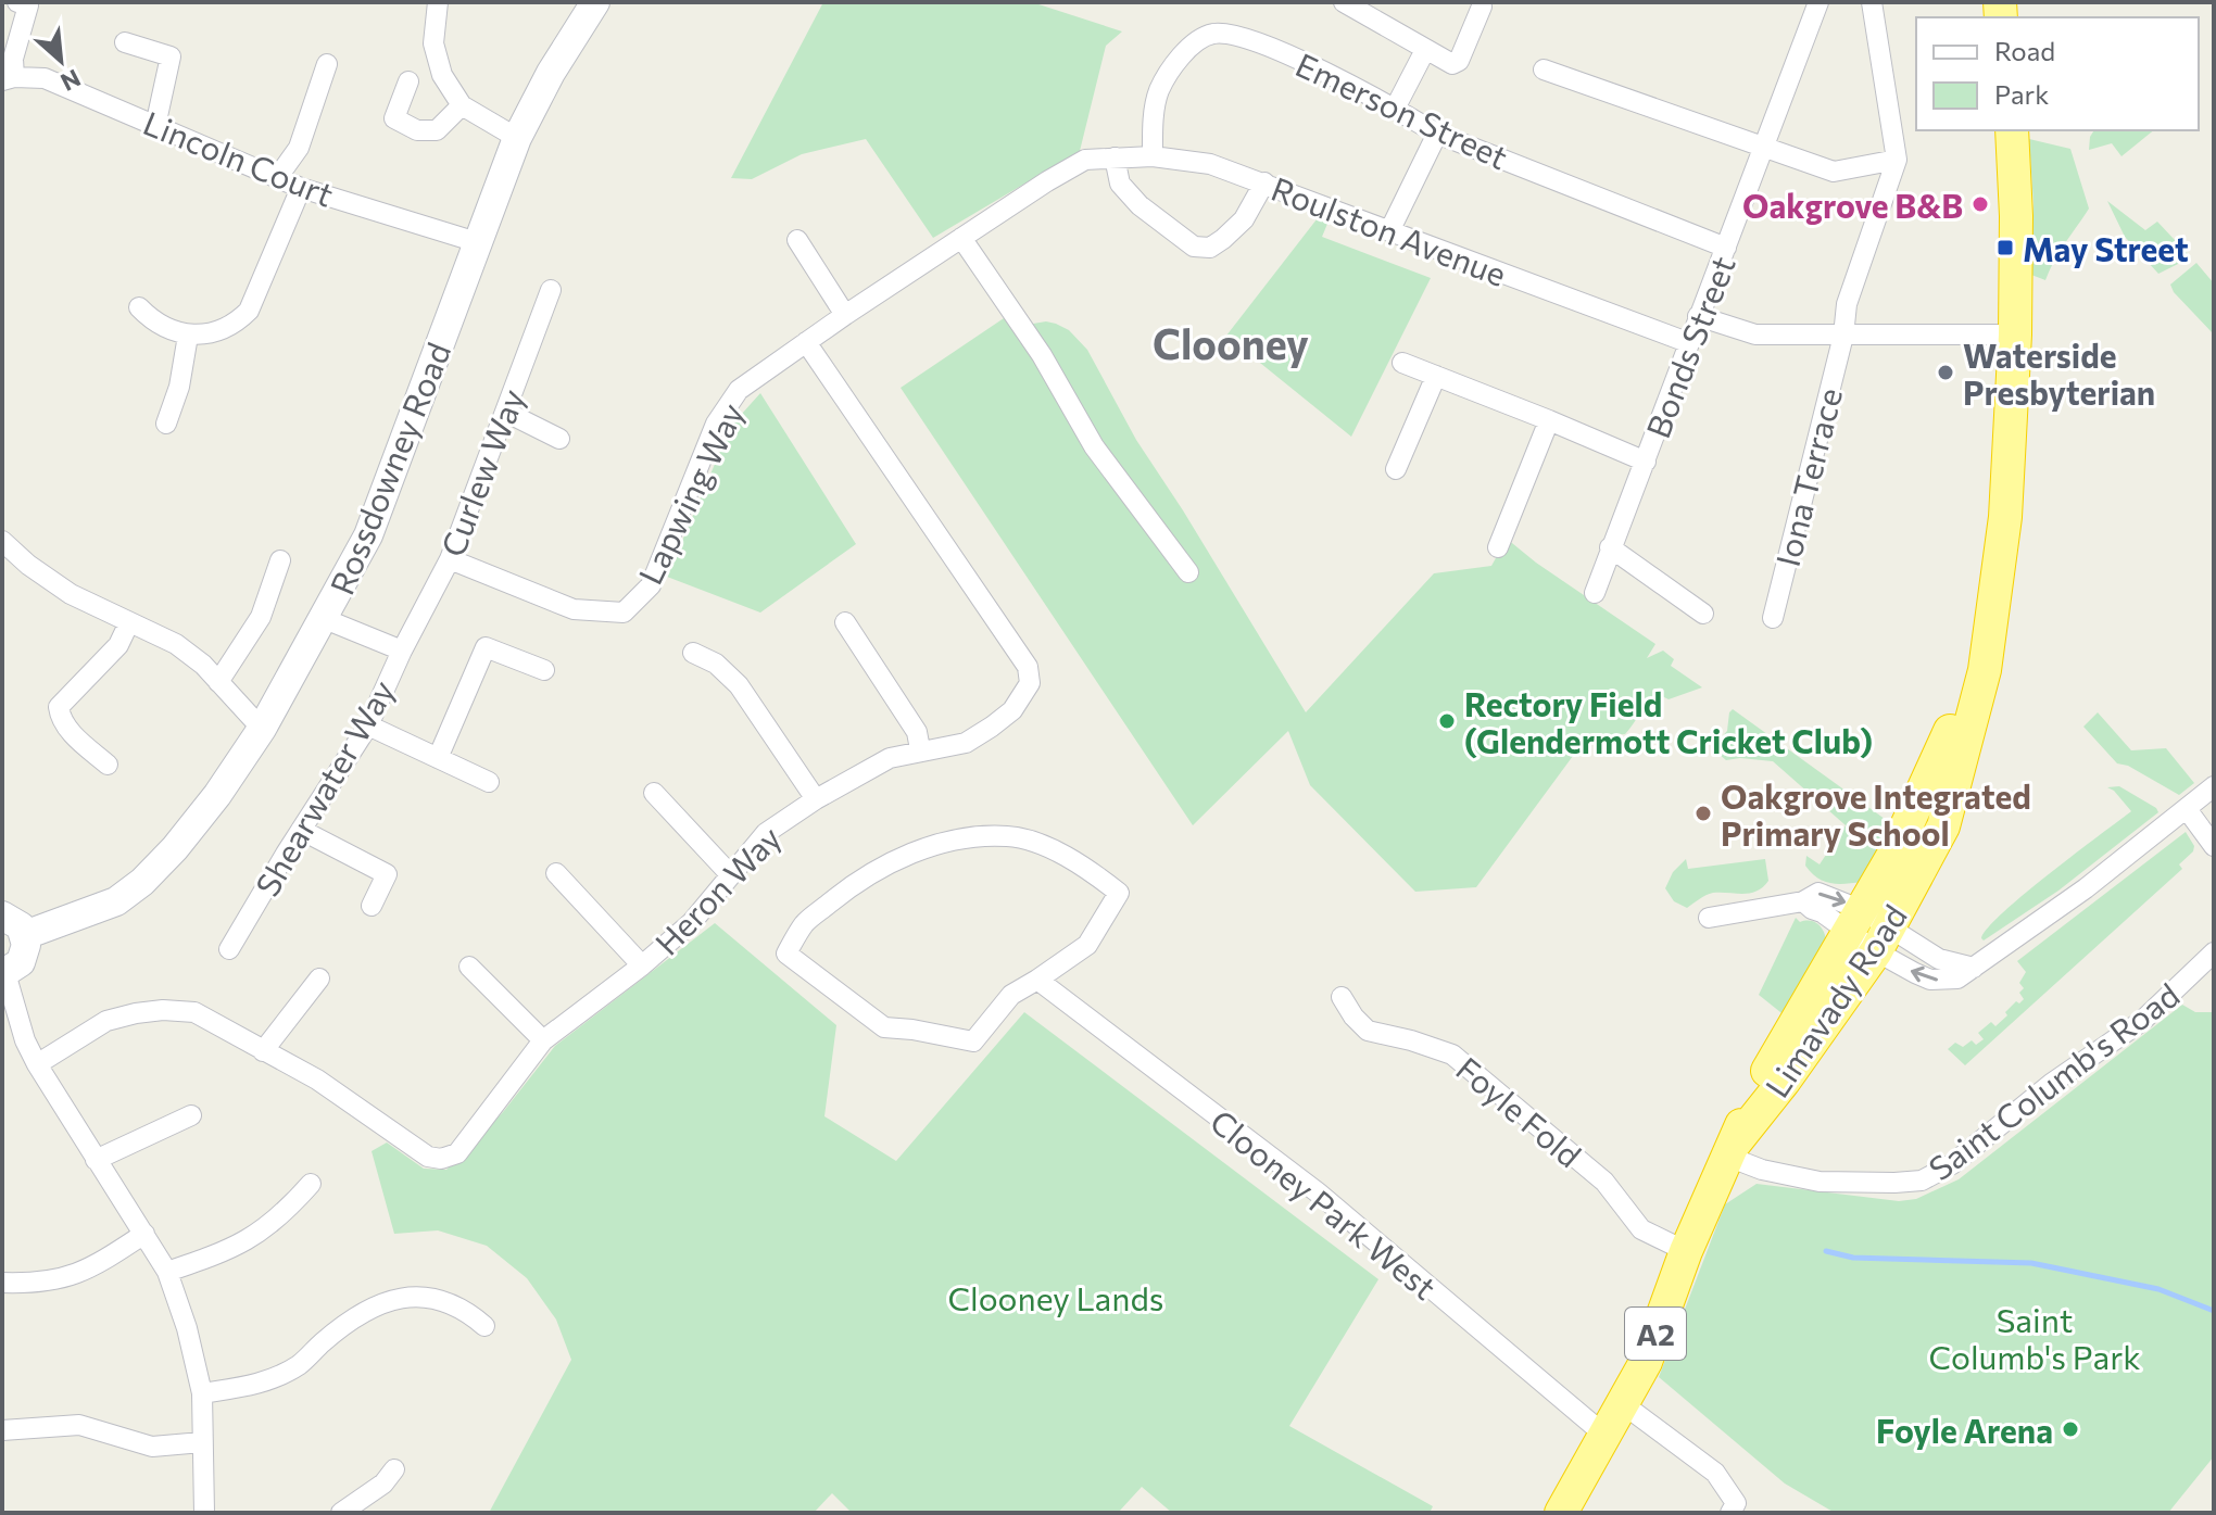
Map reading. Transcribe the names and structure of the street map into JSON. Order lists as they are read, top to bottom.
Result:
{
  "streets": {
    "highway": ["Limavady Road", "A2"],
    "main road": ["Rossdowney Road"],
    "street": [
      "Emerson Street",
      "Lincoln Court",
      "Roulston Avenue",
      "Bonds Street",
      "Curlew Way",
      "Iona Terrace",
      "Lapwing Way",
      "Shearwater Way",
      "Heron Way",
      "Saint Columb's Road",
      "Foyle Fold",
      "Clooney Park West"
    ]
  },
  "crossings": [
    ["Emerson Street", "Roulston Avenue"],
    ["Emerson Street", "Bonds Street"],
    ["Lincoln Court", "Rossdowney Road"],
    ["Roulston Avenue", "Bonds Street"],
    ["Roulston Avenue", "Lapwing Way"],
    ["Rossdowney Road", "Shearwater Way"],
    ["Curlew Way", "Lapwing Way"],
    ["Curlew Way", "Shearwater Way"],
    ["Lapwing Way", "Heron Way"],
    ["Limavady Road", "Saint Columb's Road"],
    ["Limavady Road", "Foyle Fold"],
    ["Limavady Road", "Clooney Park West"]
  ],
  "districts": ["Clooney"],
  "parks": ["Clooney Lands", "Saint Columb's Park"],
  "places": {
    "other": [
      "Oakgrove B&B",
      "Waterside Presbyterian",
      "Rectory Field (Glendermott Cricket Club)",
      "Oakgrove Integrated Primary School",
      "Foyle Arena"
    ],
    "transit": ["May Street"]
  },
  "legend": ["Road", "Park"],
  "north": "bottom right"
}
